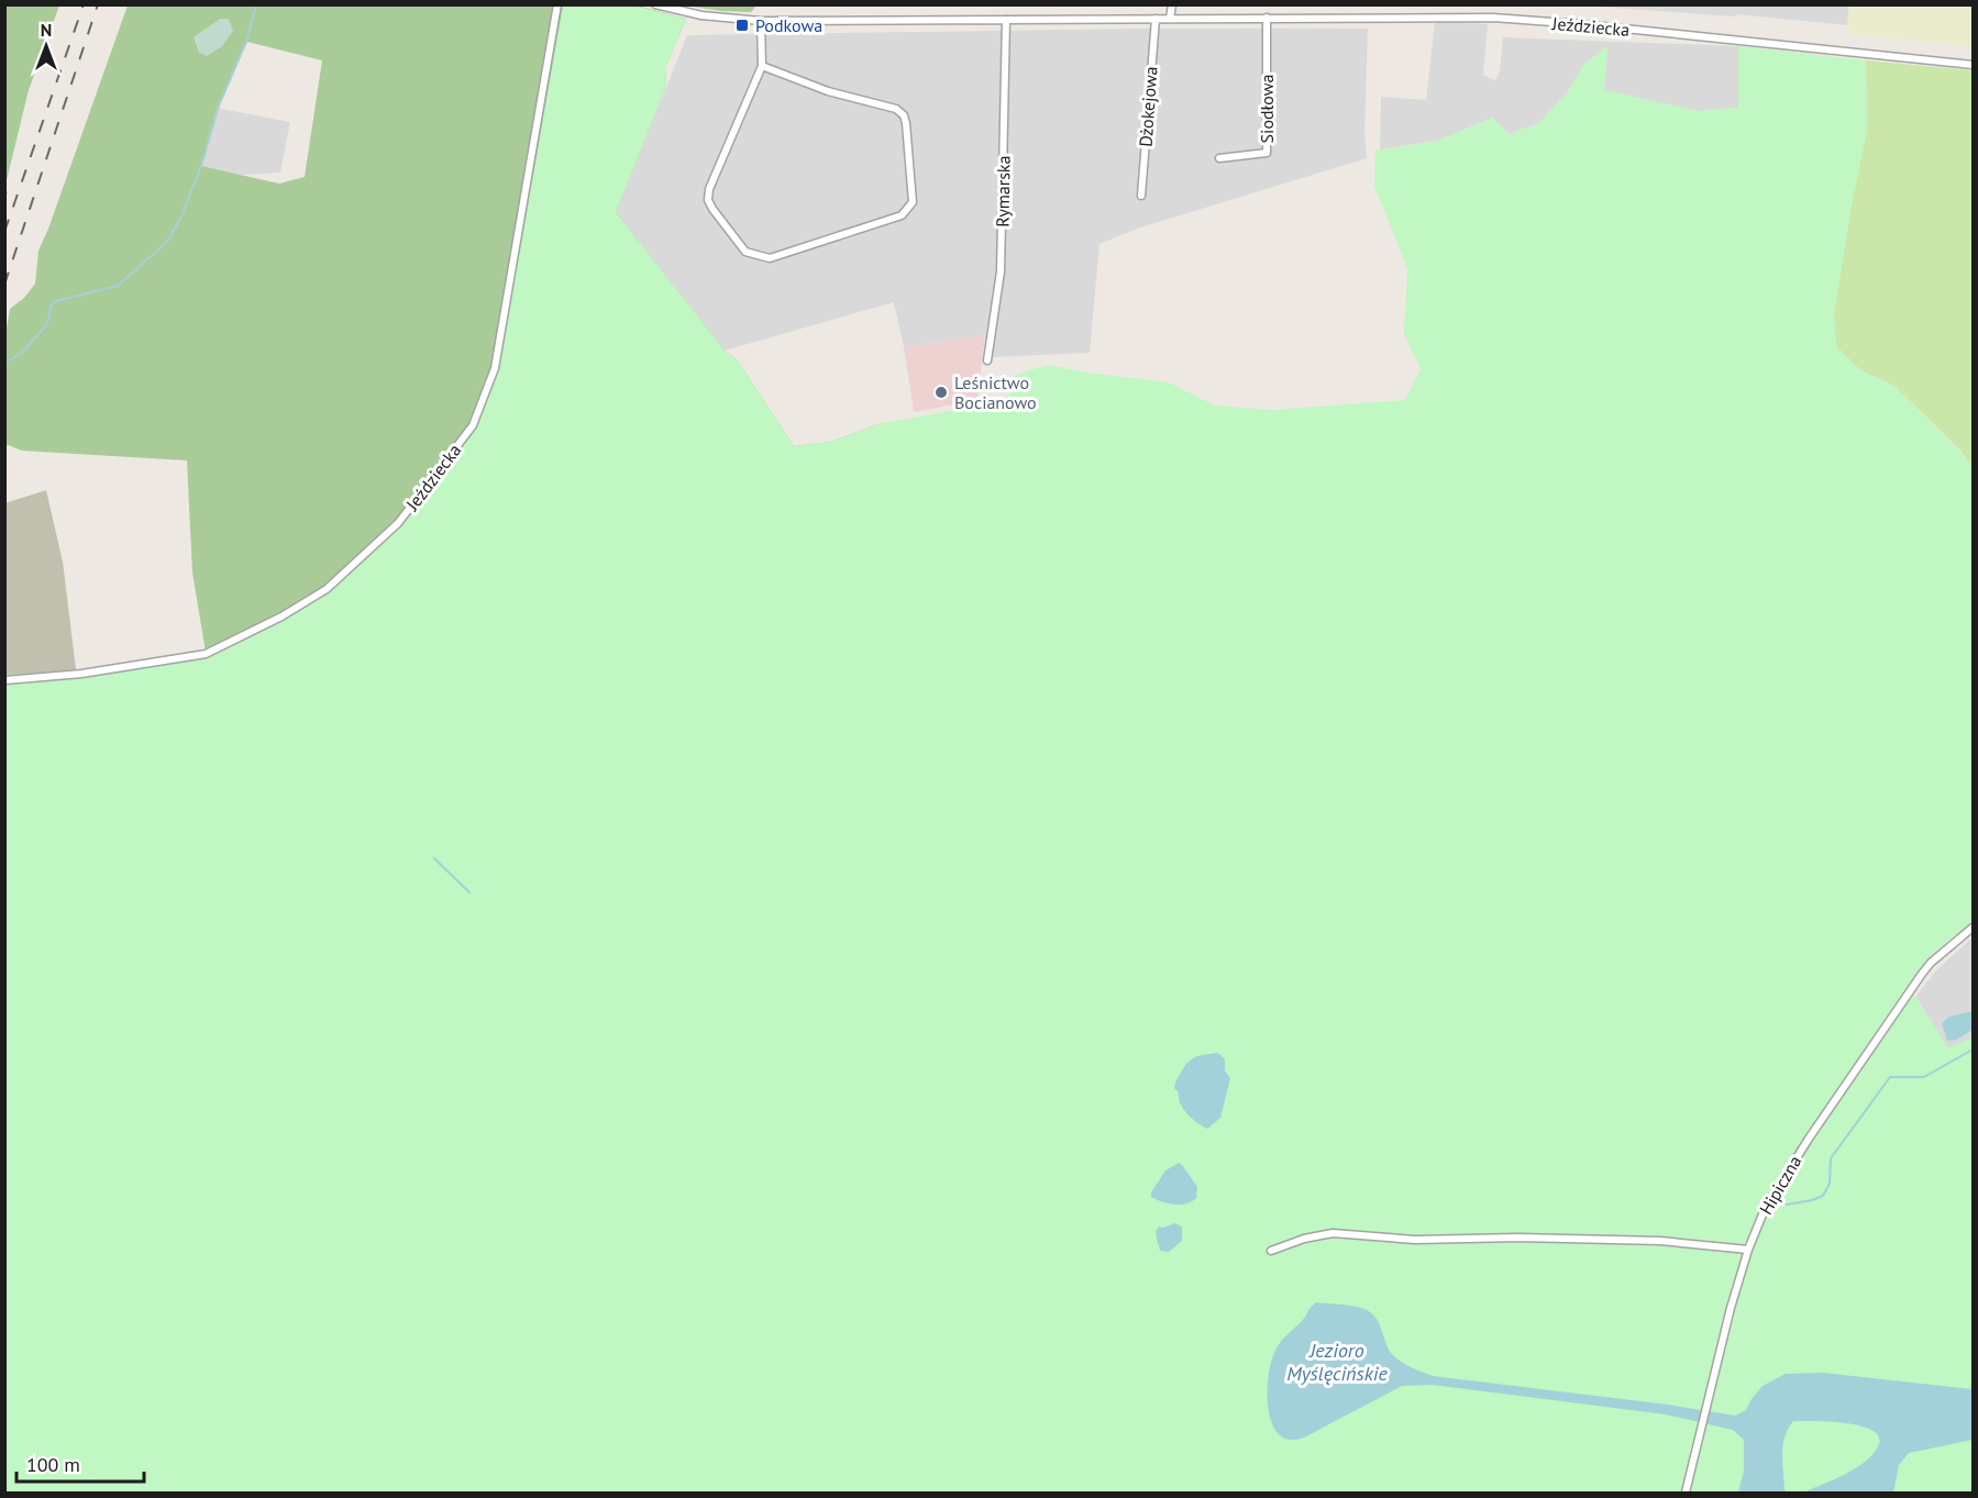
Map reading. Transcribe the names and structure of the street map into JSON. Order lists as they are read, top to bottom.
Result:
{
  "streets": {
    "street": [
      "Jeździecka",
      "Dżokejowa",
      "Siodłowa",
      "Rymarska",
      "Hipiczna"
    ]
  },
  "crossings": [
    ["Jeździecka", "Dżokejowa"],
    ["Jeździecka", "Siodłowa"],
    ["Jeździecka", "Rymarska"]
  ],
  "water": ["Jezioro Myślęcińskie"],
  "places": {
    "transit": ["Podkowa"],
    "other": ["Leśnictwo Bocianowo"]
  },
  "scale_bar": "100 m",
  "north": "top"
}
